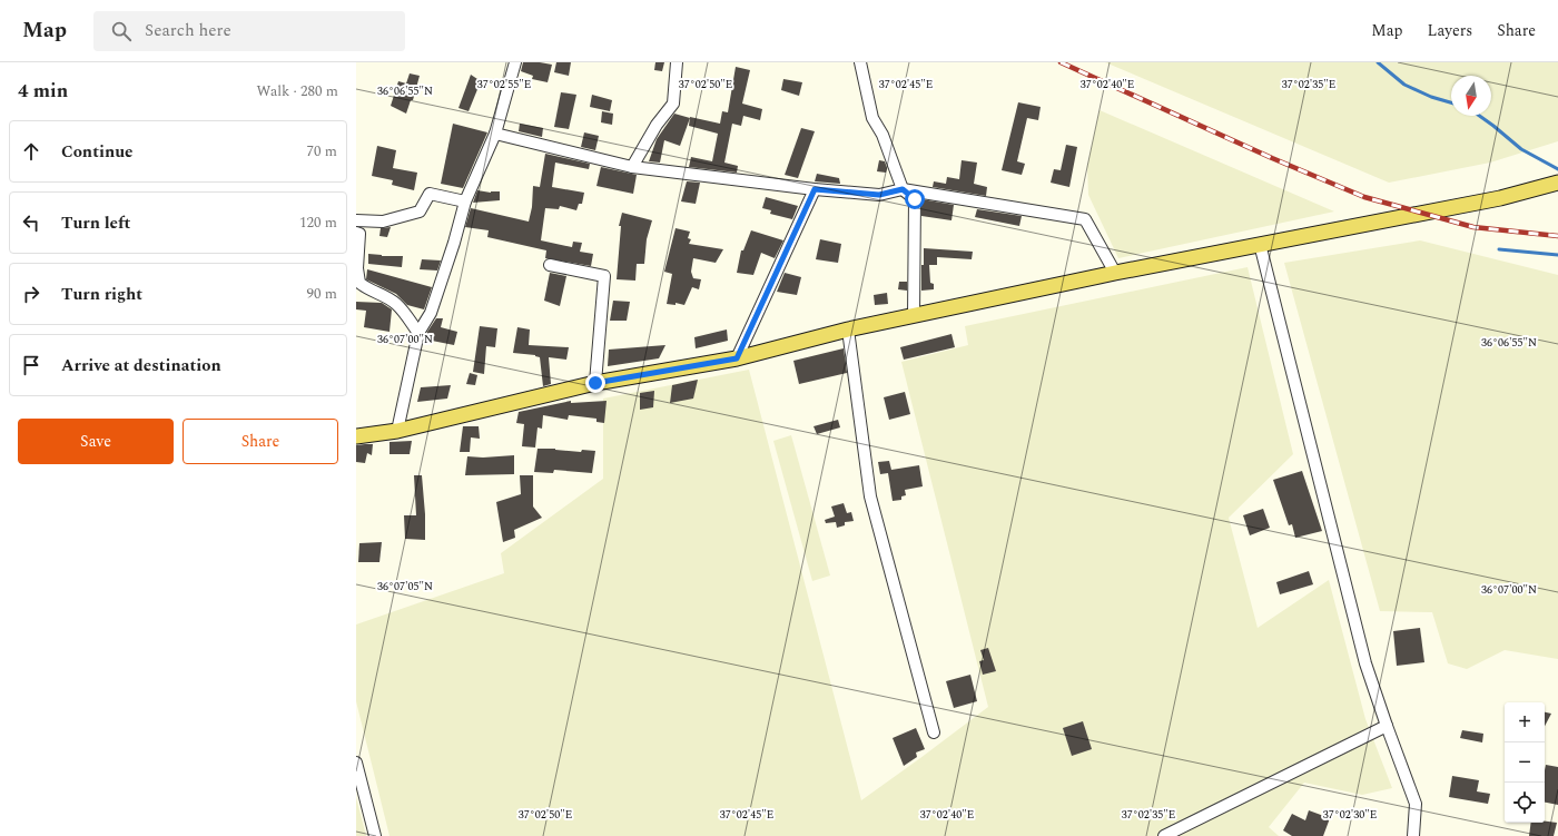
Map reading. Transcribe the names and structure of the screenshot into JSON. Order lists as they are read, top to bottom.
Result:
{
  "north": "bottom",
  "page": {
    "header": "Map",
    "search": "Search here",
    "nav": ["Map", "Layers", "Share"],
    "heading": ["4 min", "Walk · 280 m"],
    "list": [
      ["Continue", "70 m"],
      ["Turn left", "120 m"],
      ["Turn right", "90 m"],
      "Arrive at destination"
    ],
    "buttons": ["Save", "Share"],
    "map_buttons": ["+", "−"]
  },
  "coordinates": [
    "37°02'55\"E",
    "37°02'50\"E",
    "37°02'45\"E",
    "37°02'40\"E",
    "37°02'35\"E",
    "36°06'55\"N",
    "36°07'00\"N",
    "36°07'05\"N",
    "37°02'30\"E"
  ]
}
